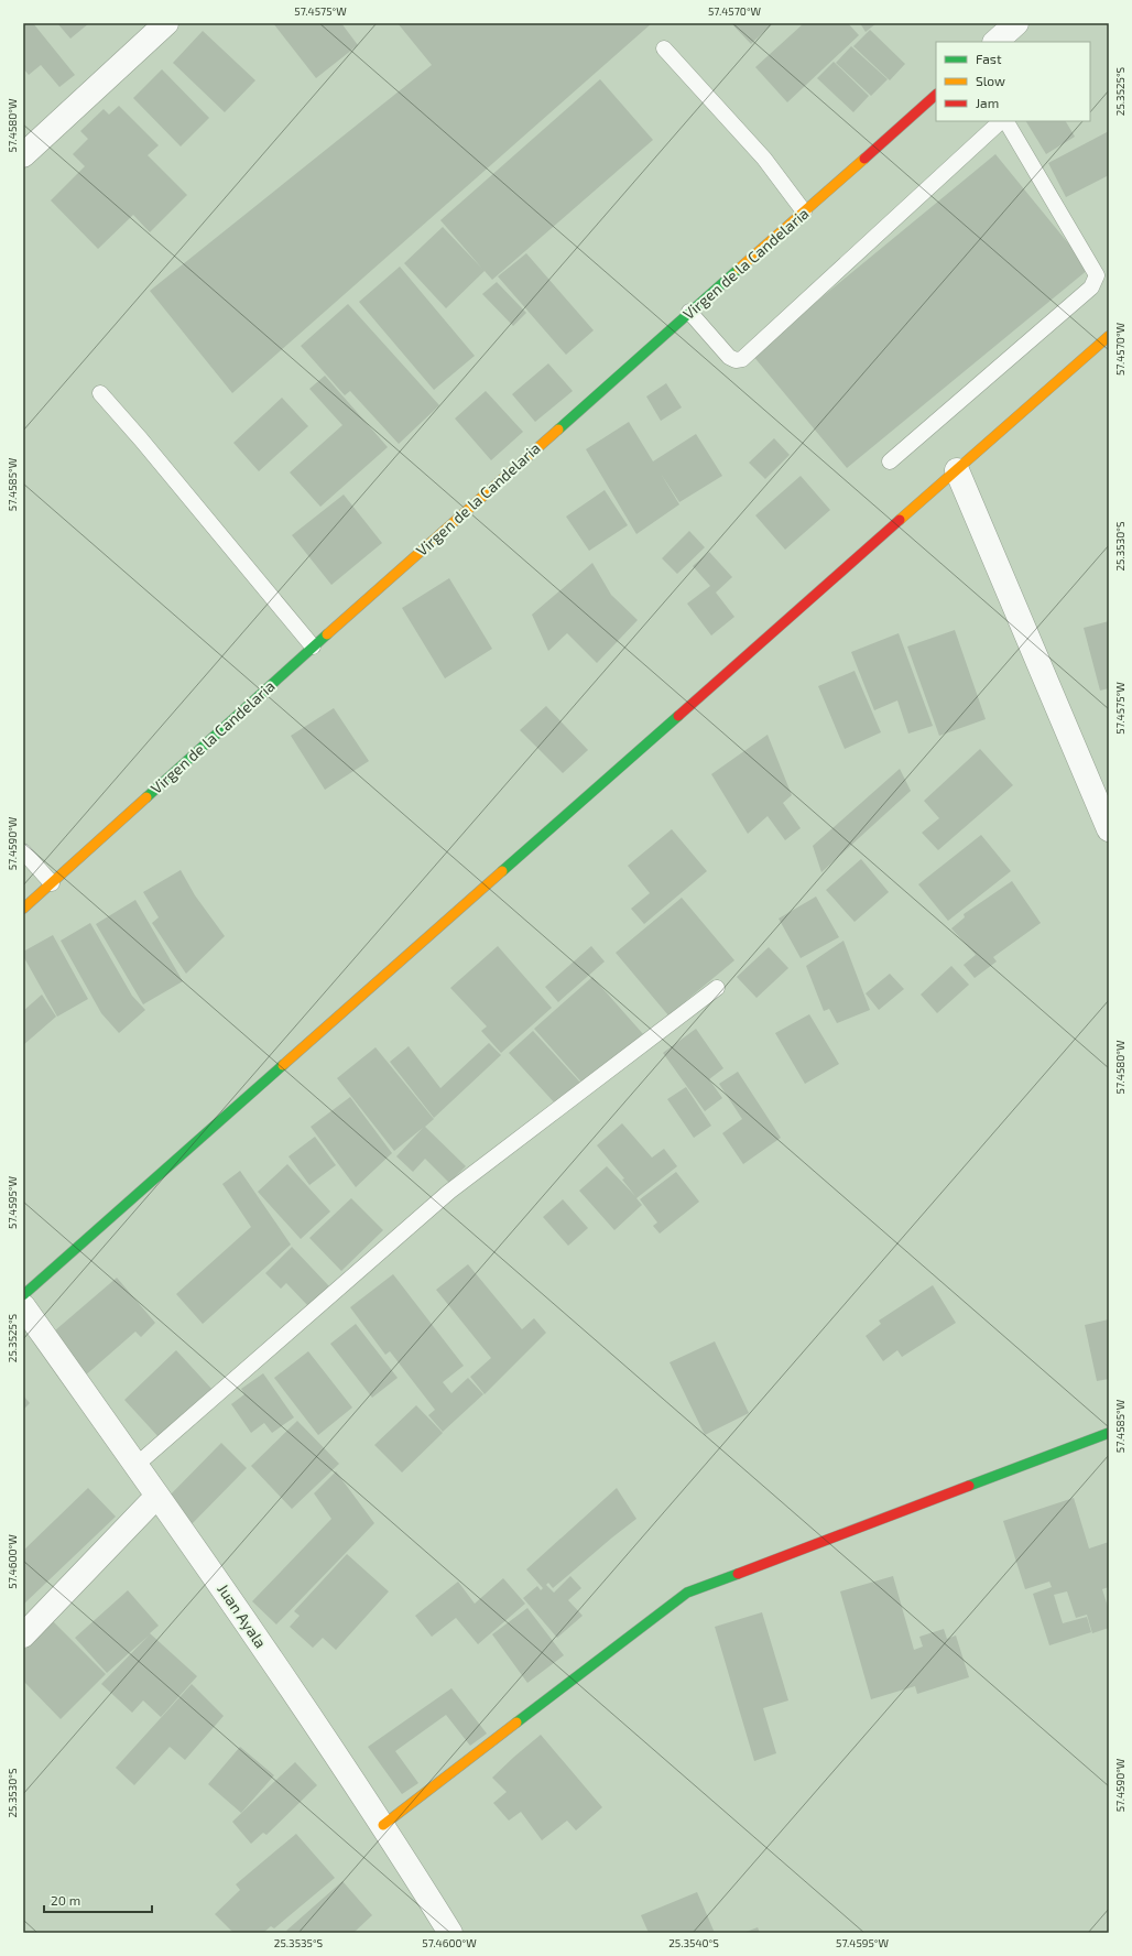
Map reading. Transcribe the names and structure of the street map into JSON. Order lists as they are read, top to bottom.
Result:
{
  "streets": {
    "street": ["Virgen de la Candelaria", "Juan Ayala"]
  },
  "legend": ["Fast", "Slow", "Jam"],
  "scale_bar": "20 m",
  "coordinates": [
    "57.4575°W",
    "57.4570°W",
    "25.3525°S",
    "57.4580°W",
    "57.4585°W",
    "25.3530°S",
    "57.4590°W",
    "57.4595°W",
    "57.4600°W",
    "25.3535°S",
    "25.3540°S"
  ]
}
